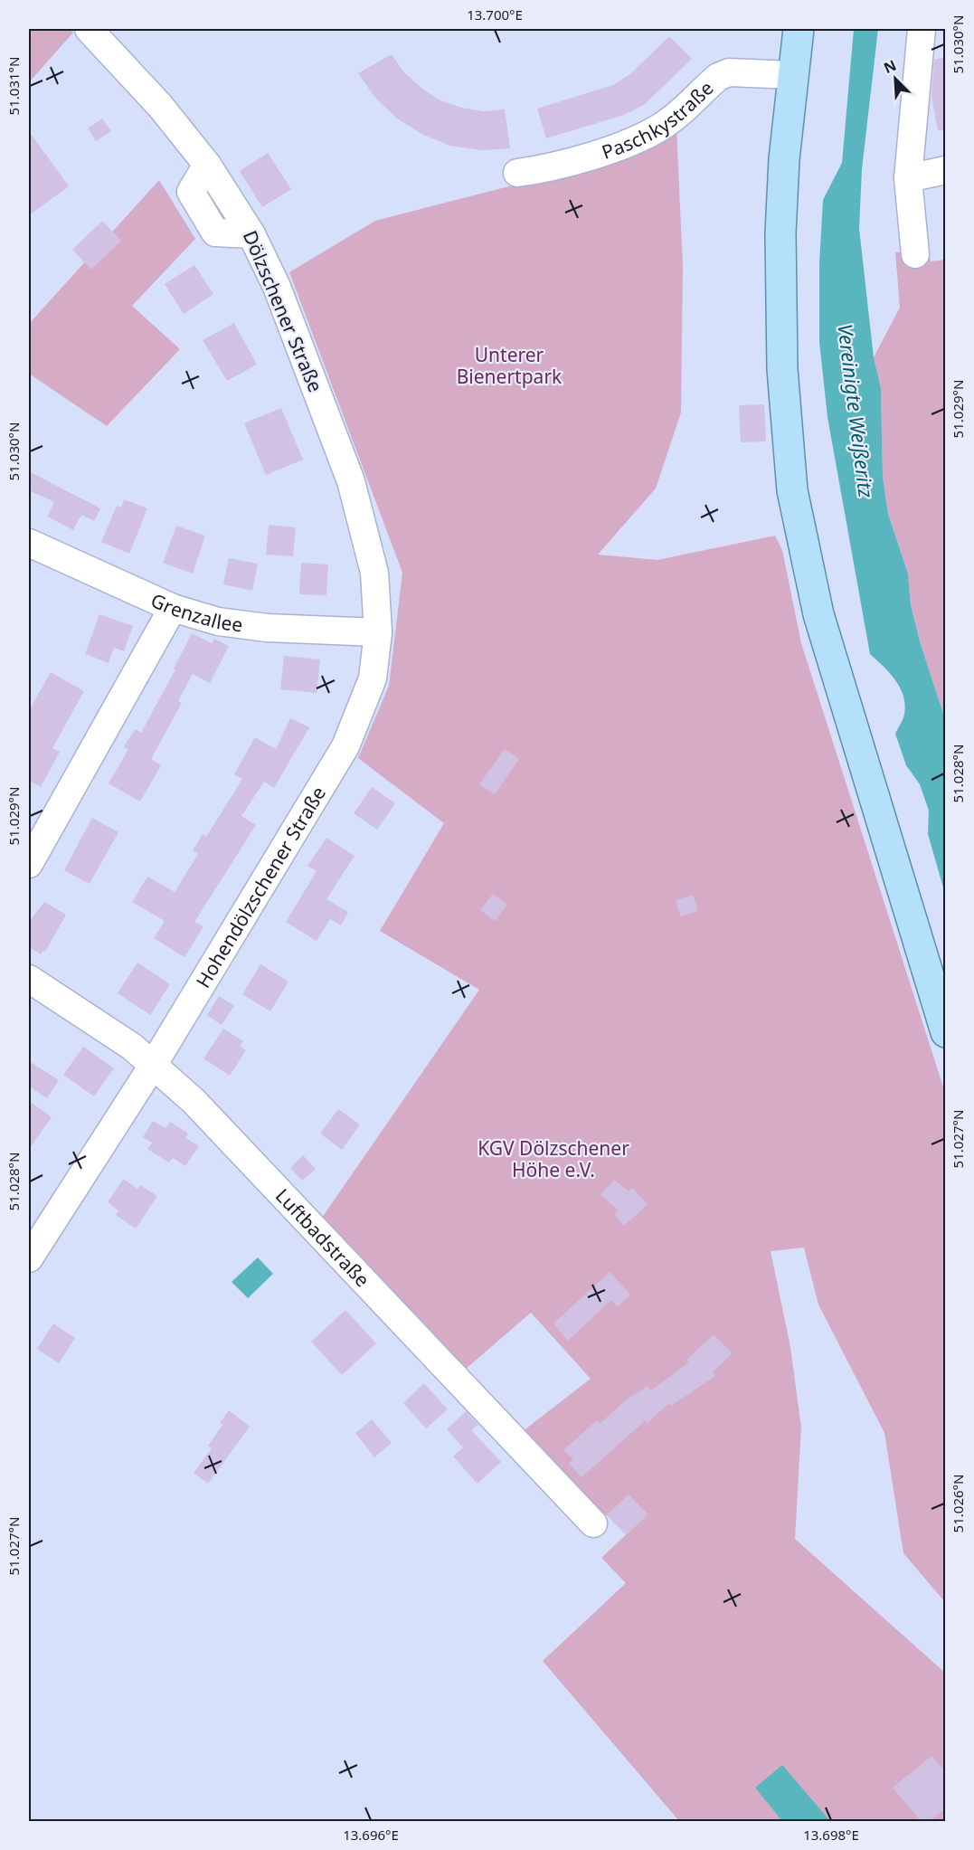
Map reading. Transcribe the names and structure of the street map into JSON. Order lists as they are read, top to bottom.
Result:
{
  "streets": {
    "street": [
      "Paschkystraße",
      "Dölzschener Straße",
      "Grenzallee",
      "Hohendölzschener Straße",
      "Luftbadstraße"
    ]
  },
  "crossings": [
    ["Dölzschener Straße", "Hohendölzschener Straße"],
    ["Grenzallee", "Hohendölzschener Straße"],
    ["Hohendölzschener Straße", "Luftbadstraße"]
  ],
  "water": ["Vereinigte Weißeritz"],
  "parks": ["Unterer Bienertpark", "KGV Dölzschener Höhe e.V."],
  "north": "top left",
  "coordinates": [
    "13.700°E",
    "51.030°N",
    "51.031°N",
    "51.029°N",
    "51.028°N",
    "51.027°N",
    "51.026°N",
    "13.696°E",
    "13.698°E"
  ]
}
